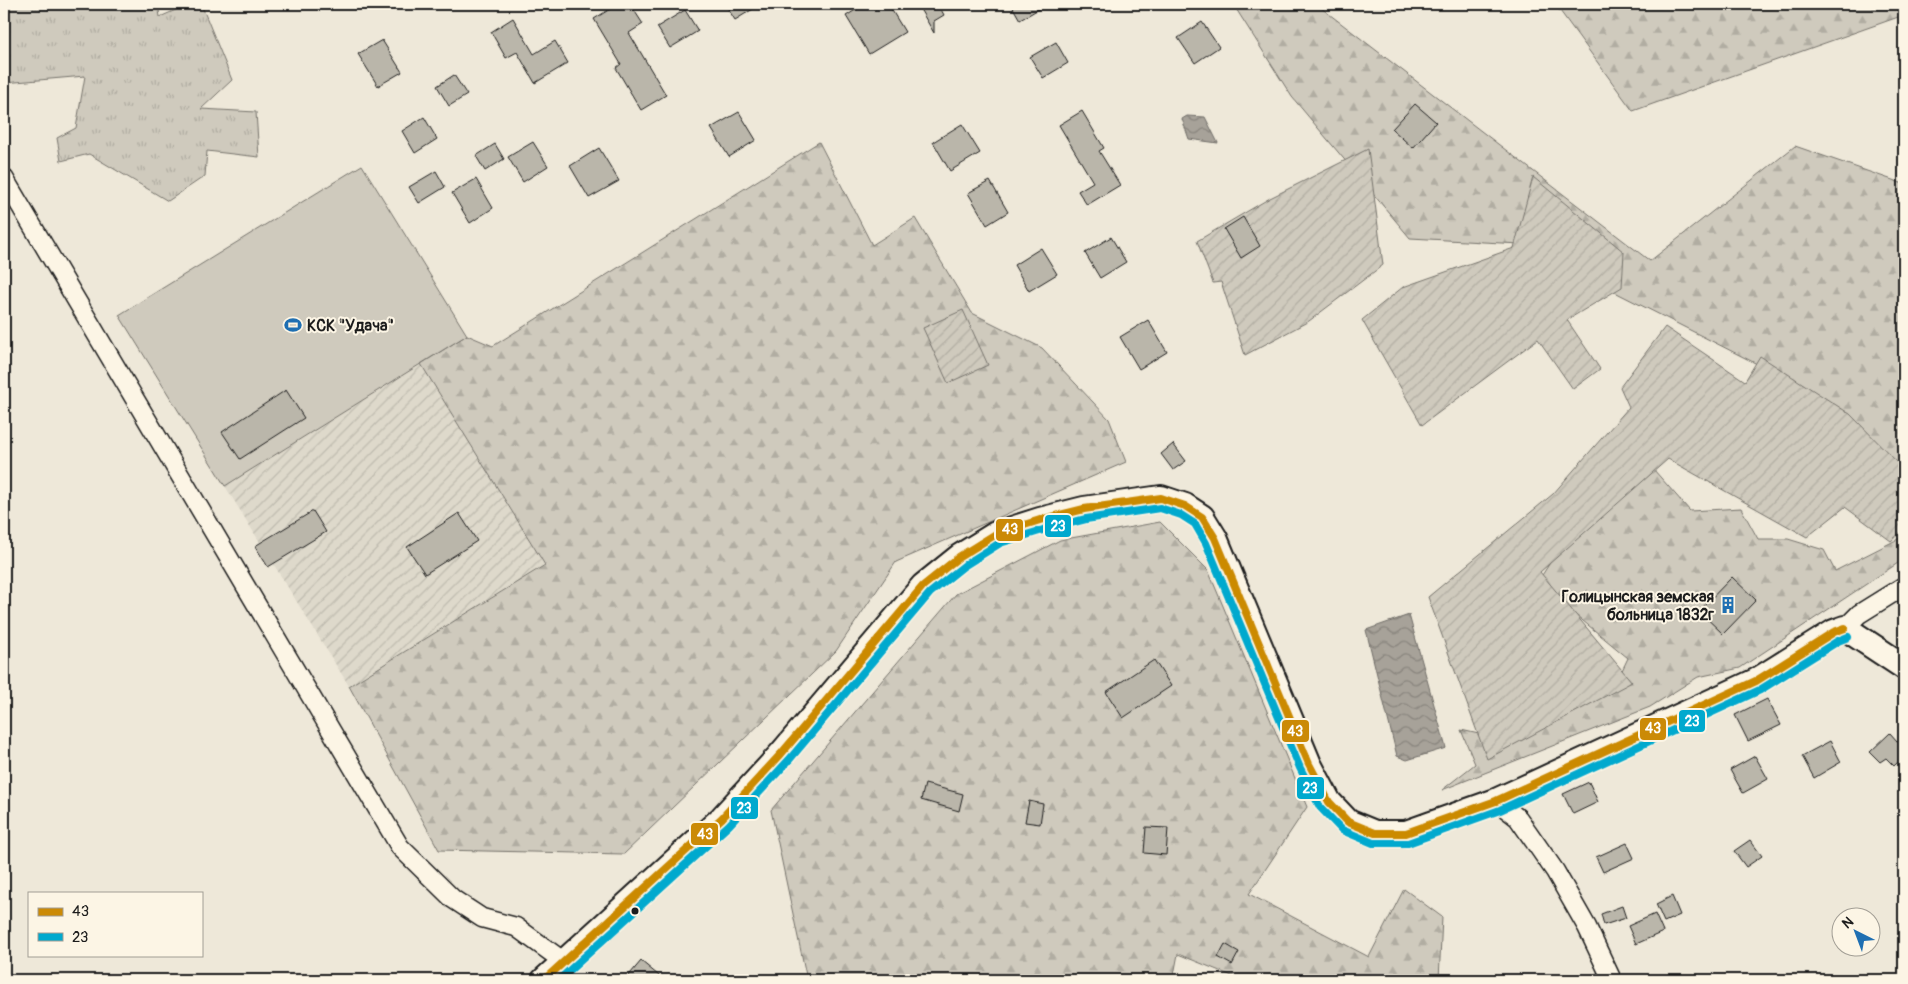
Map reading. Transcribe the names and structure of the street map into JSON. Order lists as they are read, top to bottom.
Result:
{
  "places": {
    "sports": ["КСК \"Удача\""],
    "building": ["Голицынская земская больница 1832г"]
  },
  "lines": ["transit line 43", "transit line 23"],
  "legend": ["43", "23"],
  "north": "top left"
}
